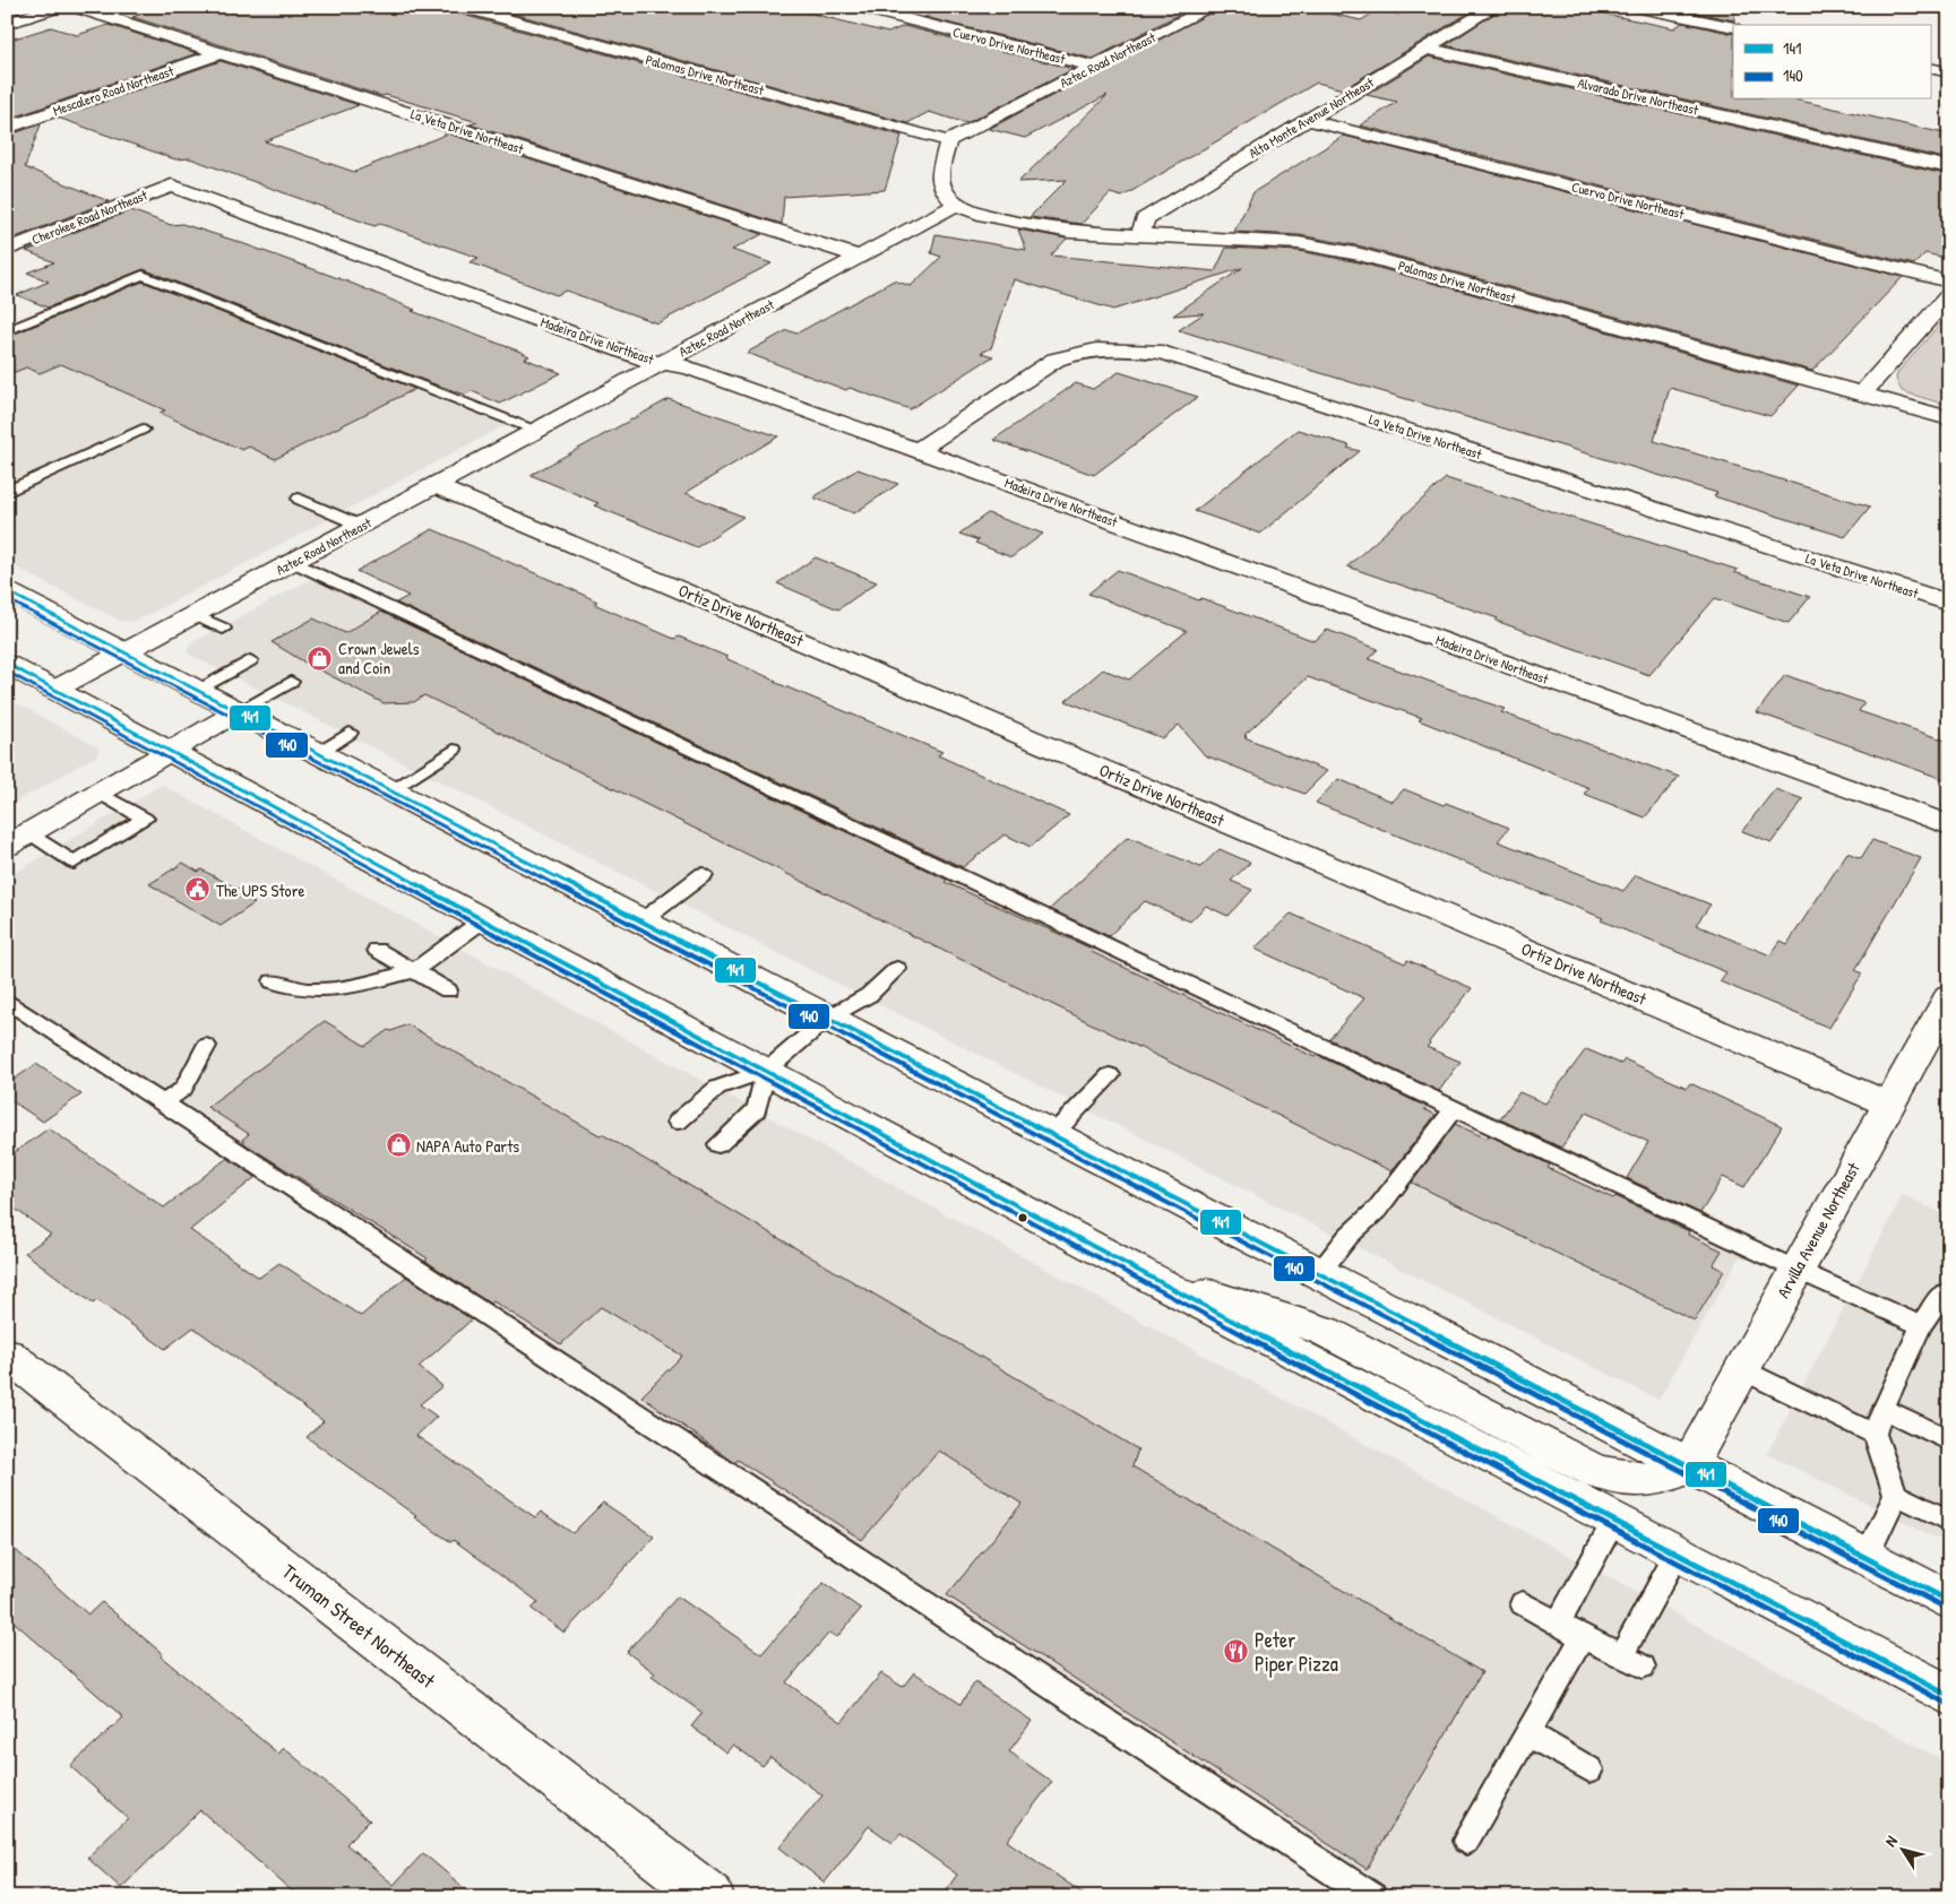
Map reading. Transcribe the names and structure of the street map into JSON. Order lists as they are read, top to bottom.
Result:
{
  "streets": {
    "street": [
      "Cuervo Drive Northeast",
      "Aztec Road Northeast",
      "Palomas Drive Northeast",
      "Mescalero Road Northeast",
      "Alvarado Drive Northeast",
      "Alta Monte Avenue Northeast",
      "La Veta Drive Northeast",
      "Cherokee Road Northeast",
      "Madeira Drive Northeast",
      "Ortiz Drive Northeast",
      "Arvilla Avenue Northeast",
      "Truman Street Northeast"
    ]
  },
  "crossings": [
    ["Cuervo Drive Northeast", "Aztec Road Northeast"],
    ["Cuervo Drive Northeast", "Alta Monte Avenue Northeast"],
    ["Aztec Road Northeast", "Palomas Drive Northeast"],
    ["Aztec Road Northeast", "La Veta Drive Northeast"],
    ["Aztec Road Northeast", "Madeira Drive Northeast"],
    ["Aztec Road Northeast", "Ortiz Drive Northeast"],
    ["Palomas Drive Northeast", "Alta Monte Avenue Northeast"],
    ["Mescalero Road Northeast", "La Veta Drive Northeast"],
    ["Alvarado Drive Northeast", "Alta Monte Avenue Northeast"],
    ["La Veta Drive Northeast", "Madeira Drive Northeast"],
    ["Cherokee Road Northeast", "Madeira Drive Northeast"],
    ["Ortiz Drive Northeast", "Arvilla Avenue Northeast"]
  ],
  "places": {
    "shop": ["Crown Jewels and Coin", "NAPA Auto Parts"],
    "public building": ["The UPS Store"],
    "restaurant": ["Peter Piper Pizza"]
  },
  "lines": ["transit line 141", "transit line 140"],
  "legend": ["141", "140"],
  "north": "top left"
}
